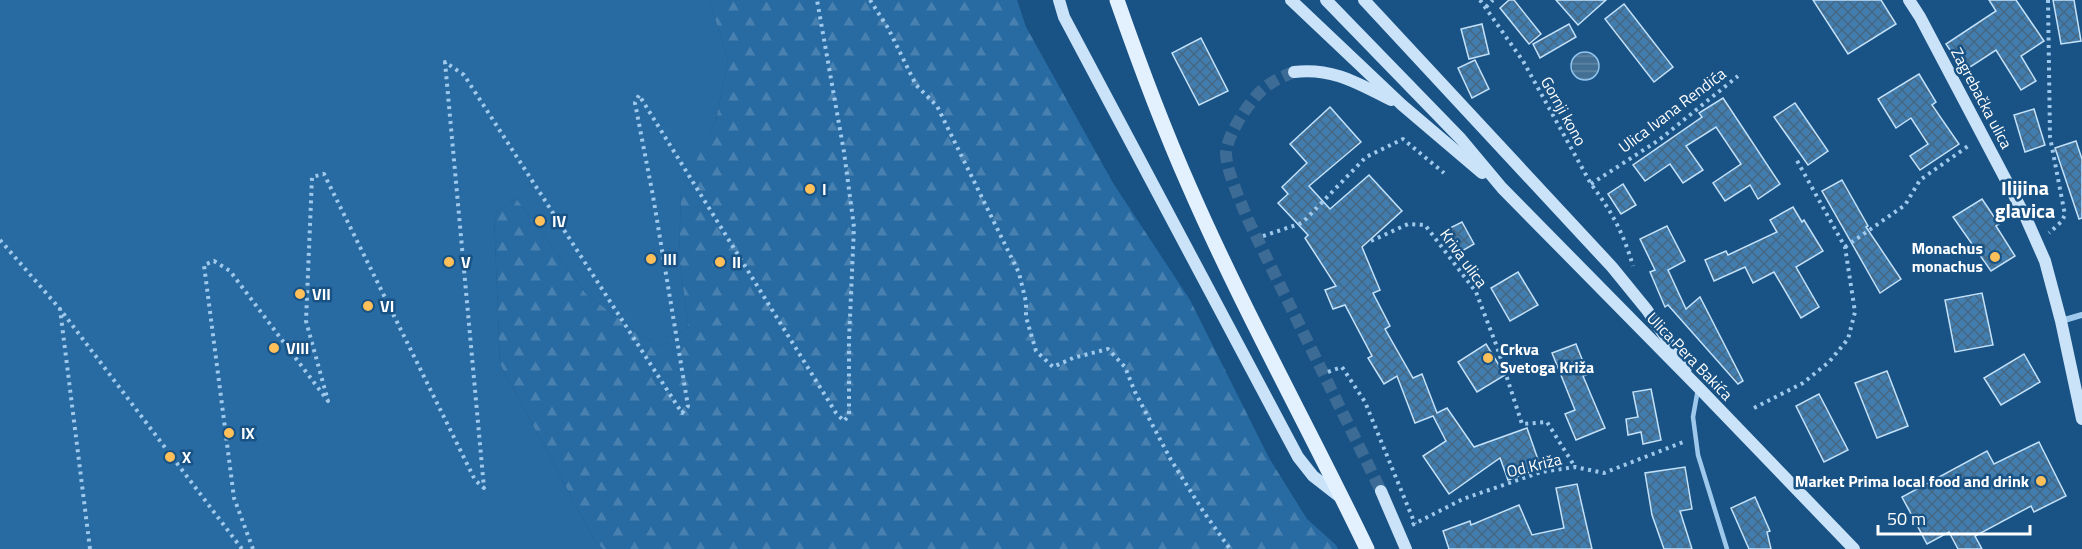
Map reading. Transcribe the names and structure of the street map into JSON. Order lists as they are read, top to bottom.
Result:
{
  "streets": {
    "main road": ["Zagrebačka ulica", "Ulica Pera Bakića"],
    "path": [
      "Ulica Ivana Rendića",
      "Gornji kono",
      "Kriva ulica",
      "Od Križa"
    ]
  },
  "crossings": [
    ["Ulica Ivana Rendića", "Gornji kono"],
    ["Kriva ulica", "Od Križa"]
  ],
  "districts": ["Ilijina glavica"],
  "places": [
    "I",
    "IV",
    "Monachus monachus",
    "III",
    "V",
    "II",
    "VII",
    "VI",
    "VIII",
    "Crkva Svetoga Križa",
    "IX",
    "X",
    "Market Prima local food and drink"
  ],
  "scale_bar": "50 m"
}
